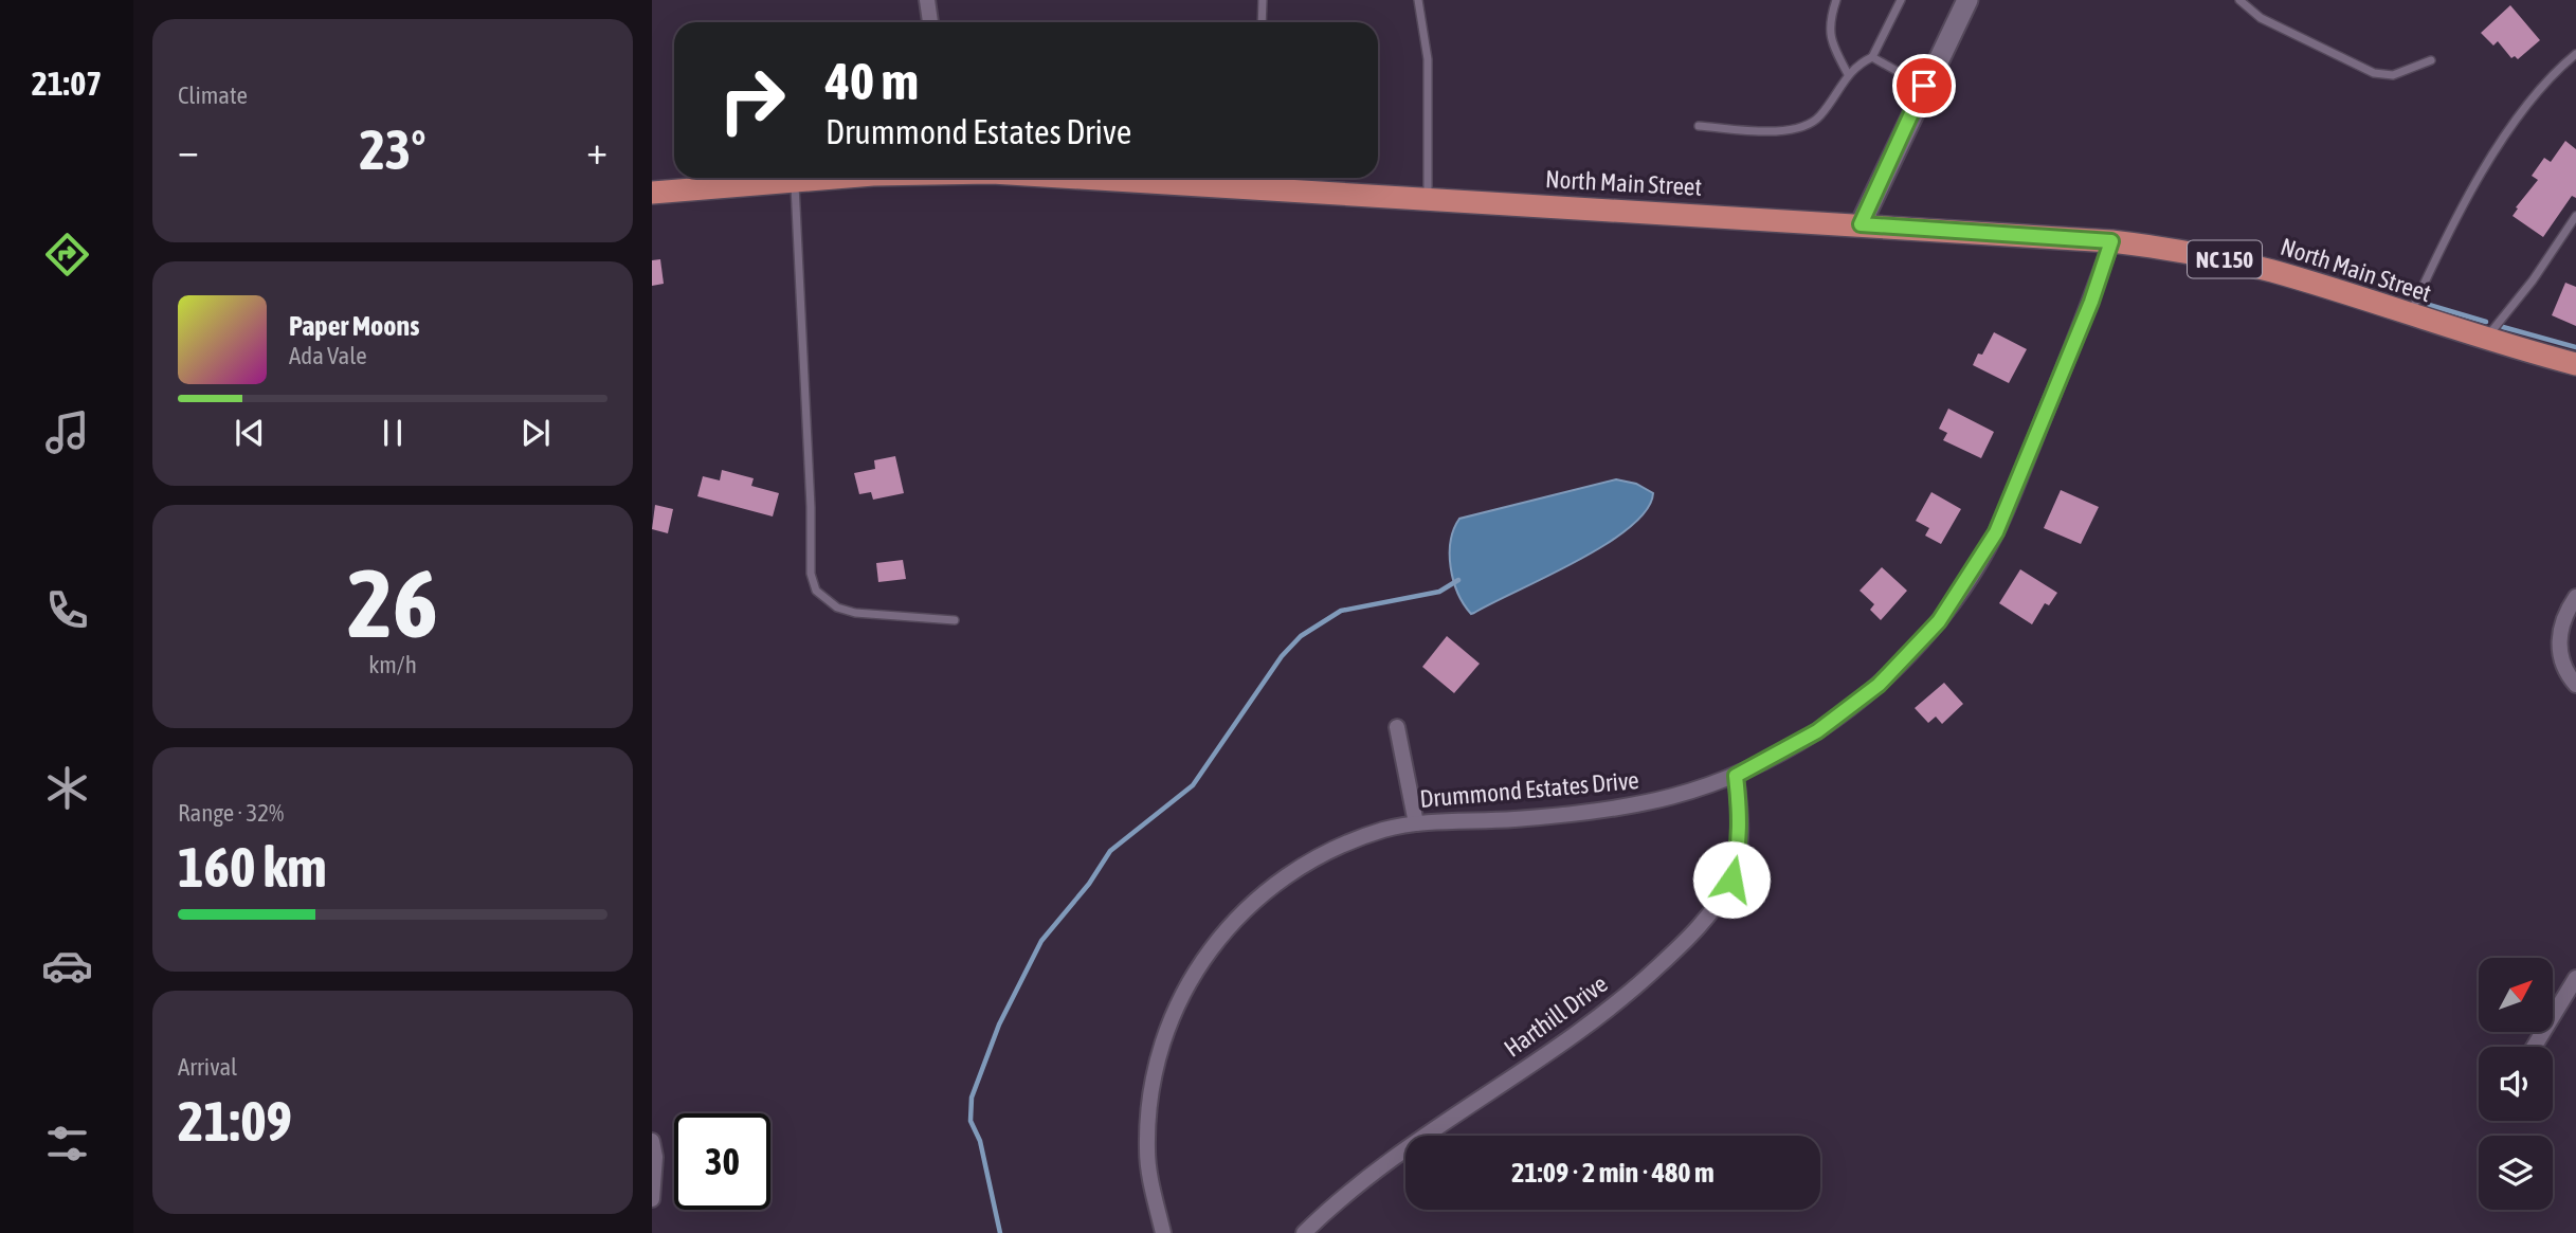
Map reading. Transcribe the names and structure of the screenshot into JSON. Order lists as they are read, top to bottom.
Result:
{
  "streets": {
    "main road": ["North Main Street", "NC 150"],
    "street": ["Drummond Estates Drive", "Harthill Drive"]
  },
  "crossings": [
    ["North Main Street", "Drummond Estates Drive"],
    ["Drummond Estates Drive", "Harthill Drive"]
  ],
  "north": "top right",
  "page": {
    "tabs": "21:07",
    "tile": [
      "Climate",
      ["26", "km/h"],
      ["Range · 32%", "160 km"],
      ["Arrival", "21:09"]
    ],
    "turn": ["40 m", "Drummond Estates Drive"],
    "heat": ["−", "23°", "+"],
    "song": ["Paper Moons", "Ada Vale"],
    "limit": "30",
    "trip": "21:09 · 2 min · 480 m"
  }
}
